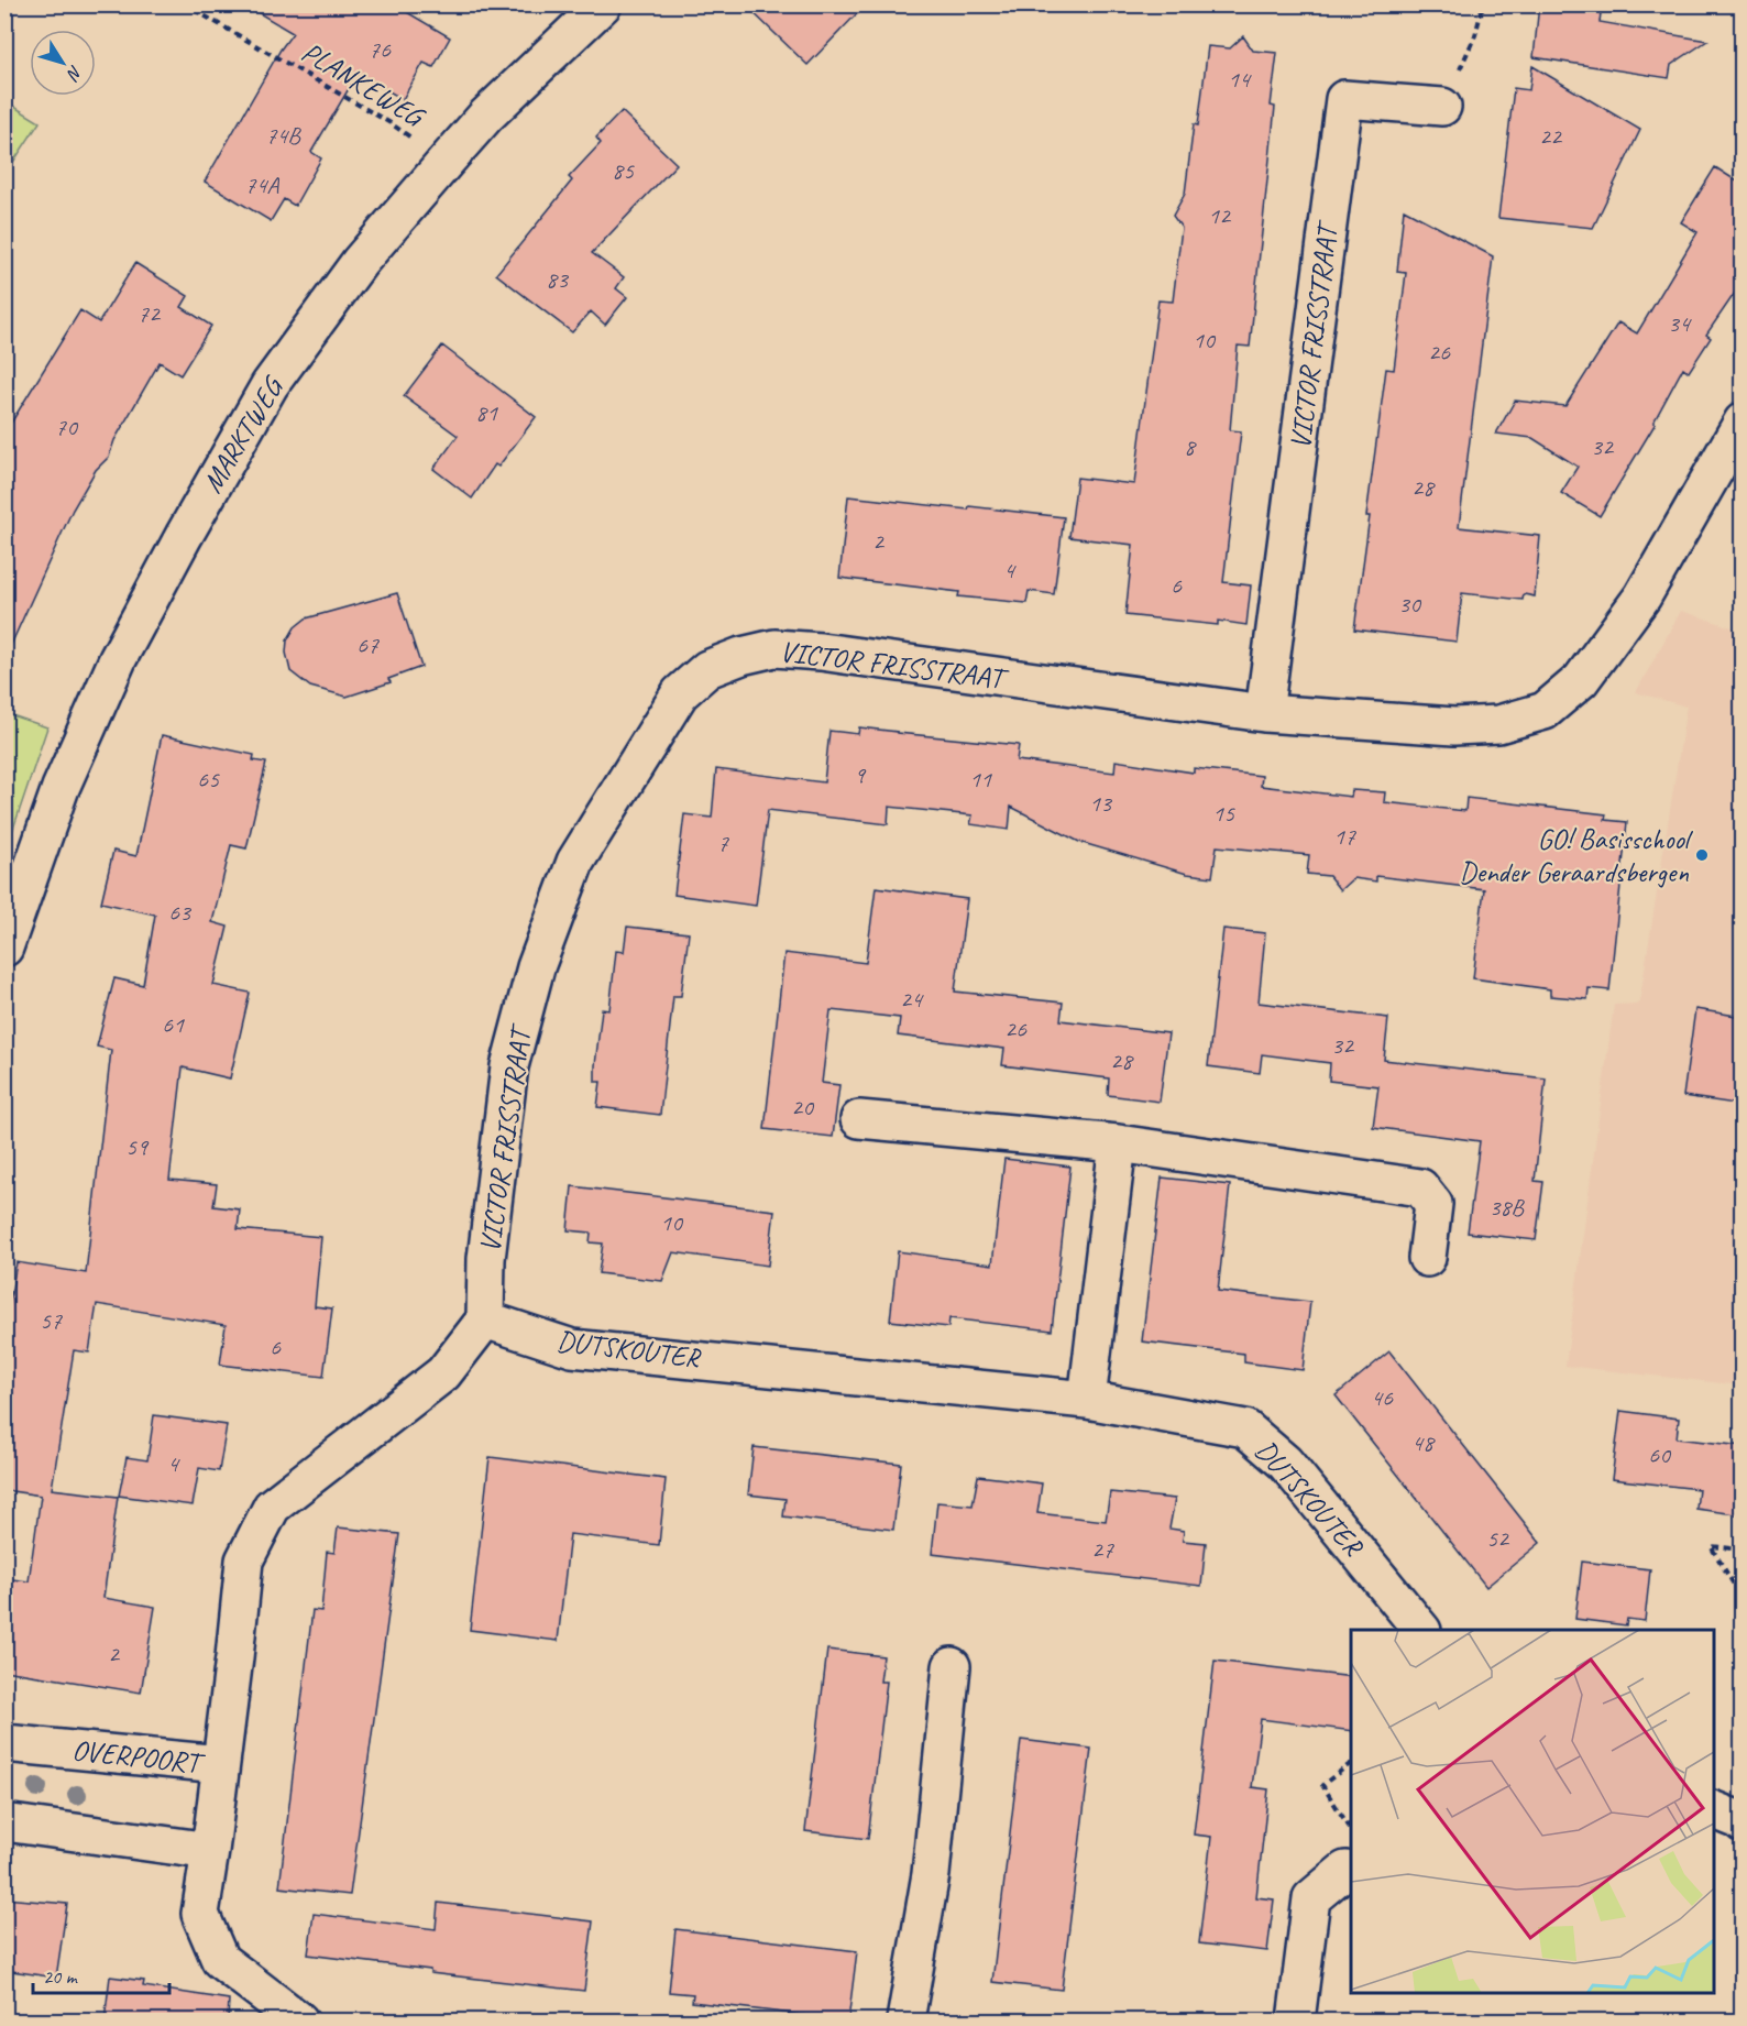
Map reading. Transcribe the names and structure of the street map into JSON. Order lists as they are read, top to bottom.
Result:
{
  "streets": {
    "street": [
      "VICTOR FRISSTRAAT",
      "MARKTWEG",
      "DUTSKOUTER",
      "OVERPOORT"
    ],
    "path": ["PLANKEWEG"]
  },
  "crossings": [
    ["PLANKEWEG", "MARKTWEG"],
    ["VICTOR FRISSTRAAT", "DUTSKOUTER"]
  ],
  "places": ["GO! Basisschool Dender Geraardsbergen"],
  "house_numbers": [
    "76",
    "14",
    "74B",
    "22",
    "85",
    "74A",
    "12",
    "83",
    "72",
    "34",
    "10",
    "26",
    "81",
    "70",
    "8",
    "32",
    "28",
    "2",
    "4",
    "6",
    "30",
    "67",
    "9",
    "65",
    "11",
    "13",
    "15",
    "17",
    "7",
    "63",
    "24",
    "61",
    "26",
    "32",
    "28",
    "20",
    "59",
    "38B",
    "10",
    "57",
    "6",
    "46",
    "48",
    "60",
    "4",
    "52",
    "27",
    "2"
  ],
  "scale_bar": "20 m",
  "north": "bottom right"
}
